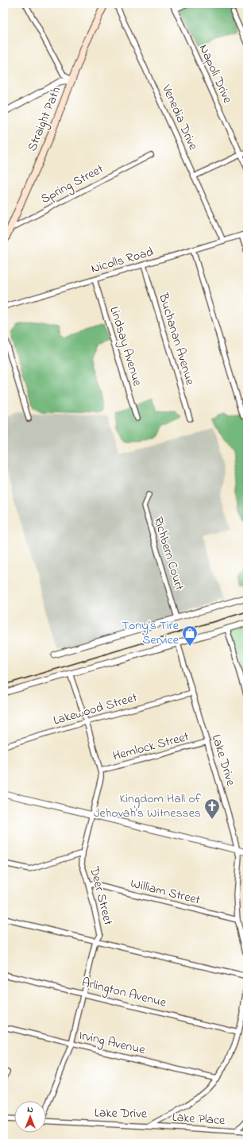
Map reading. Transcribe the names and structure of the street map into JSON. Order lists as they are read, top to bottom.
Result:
{
  "streets": {
    "main road": ["Straight Path"],
    "street": [
      "Napoli Drive",
      "Venedia Drive",
      "Spring Street",
      "Nicolls Road",
      "Buchanan Avenue",
      "Lindsay Avenue",
      "Richbern Court",
      "Lakewood Street",
      "Hemlock Street",
      "Lake Drive",
      "William Street",
      "Deer Street",
      "Arlington Avenue",
      "Irving Avenue",
      "Lake Place"
    ]
  },
  "crossings": [
    ["Venedia Drive", "Nicolls Road"],
    ["Straight Path", "Spring Street"],
    ["Nicolls Road", "Buchanan Avenue"],
    ["Nicolls Road", "Lindsay Avenue"],
    ["Lakewood Street", "Lake Drive"],
    ["Lakewood Street", "Deer Street"],
    ["Hemlock Street", "Lake Drive"],
    ["Hemlock Street", "Deer Street"],
    ["Lake Drive", "William Street"],
    ["Lake Drive", "Arlington Avenue"],
    ["Lake Drive", "Irving Avenue"],
    ["Lake Drive", "Lake Place"],
    ["William Street", "Deer Street"],
    ["Deer Street", "Arlington Avenue"],
    ["Deer Street", "Irving Avenue"]
  ],
  "places": {
    "shop": ["Tony’s Tire Service"],
    "church": ["Kingdom Hall of Jehovah’s Witnesses"]
  },
  "north": "top"
}
